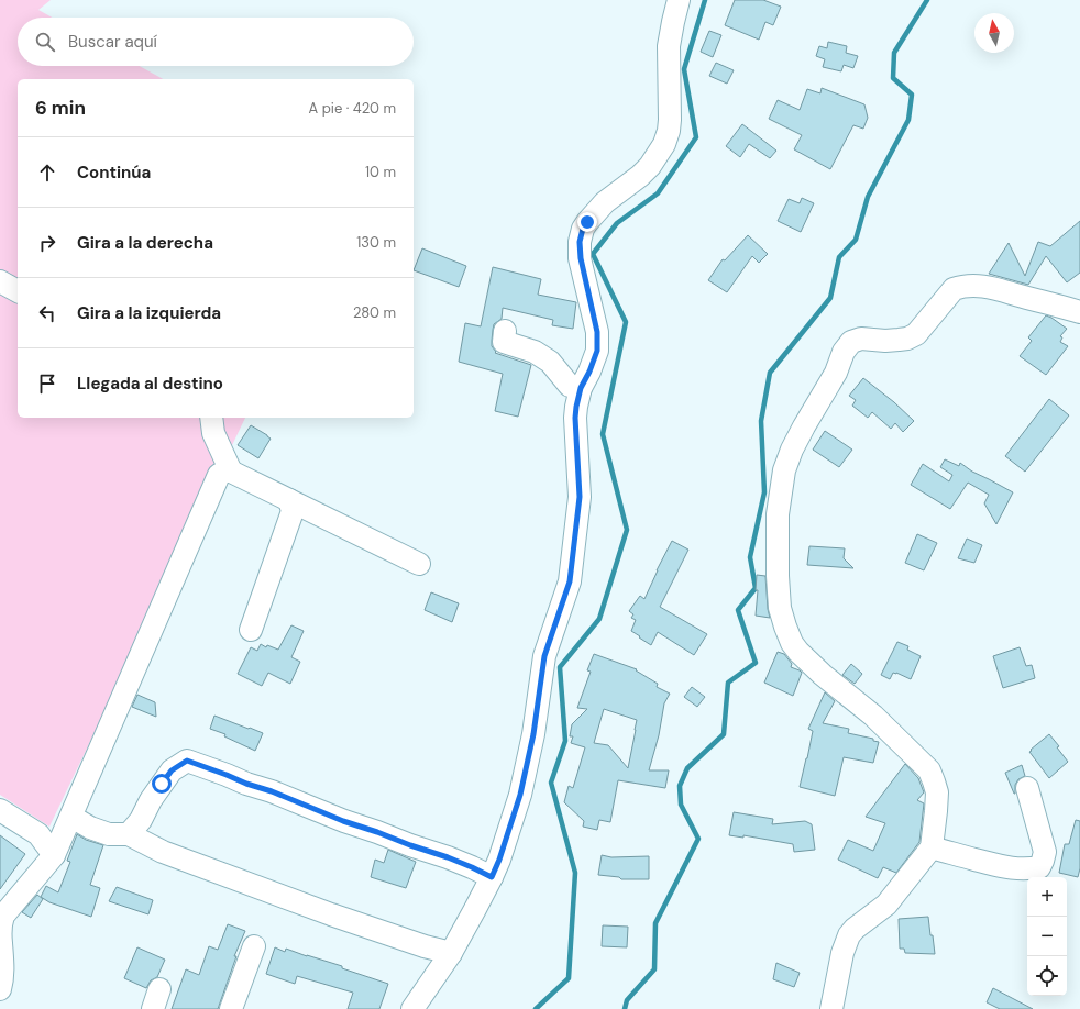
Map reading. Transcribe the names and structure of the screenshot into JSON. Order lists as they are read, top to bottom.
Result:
{
  "north": "top",
  "page": {
    "search": "Buscar aquí",
    "heading": ["6 min", "A pie · 420 m"],
    "list": [
      ["Continúa", "10 m"],
      ["Gira a la derecha", "130 m"],
      ["Gira a la izquierda", "280 m"],
      "Llegada al destino"
    ],
    "map_buttons": ["+", "−"]
  }
}
